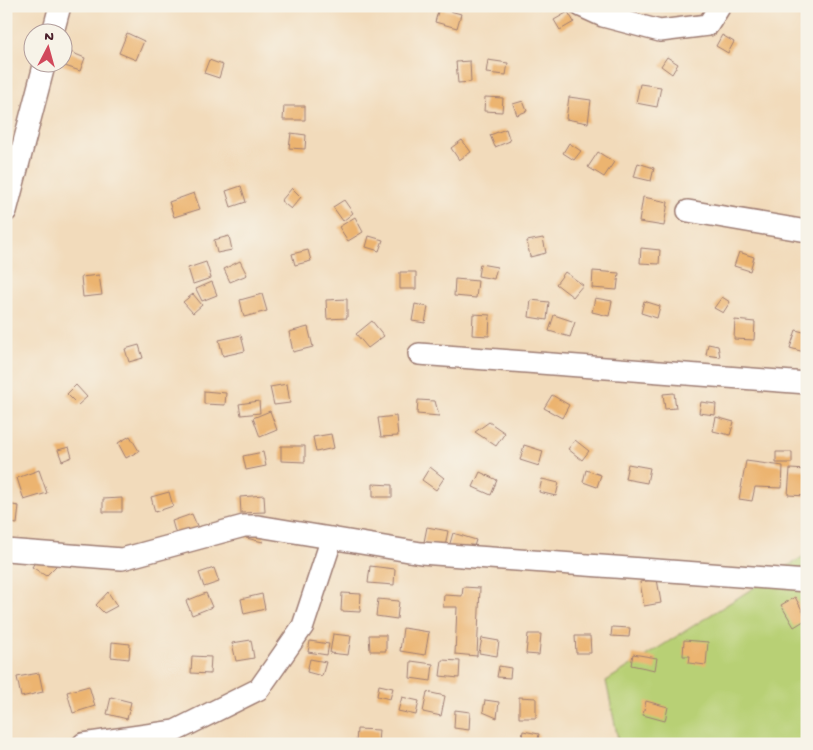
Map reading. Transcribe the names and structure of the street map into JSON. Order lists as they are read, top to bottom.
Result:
{
  "north": "top"
}
